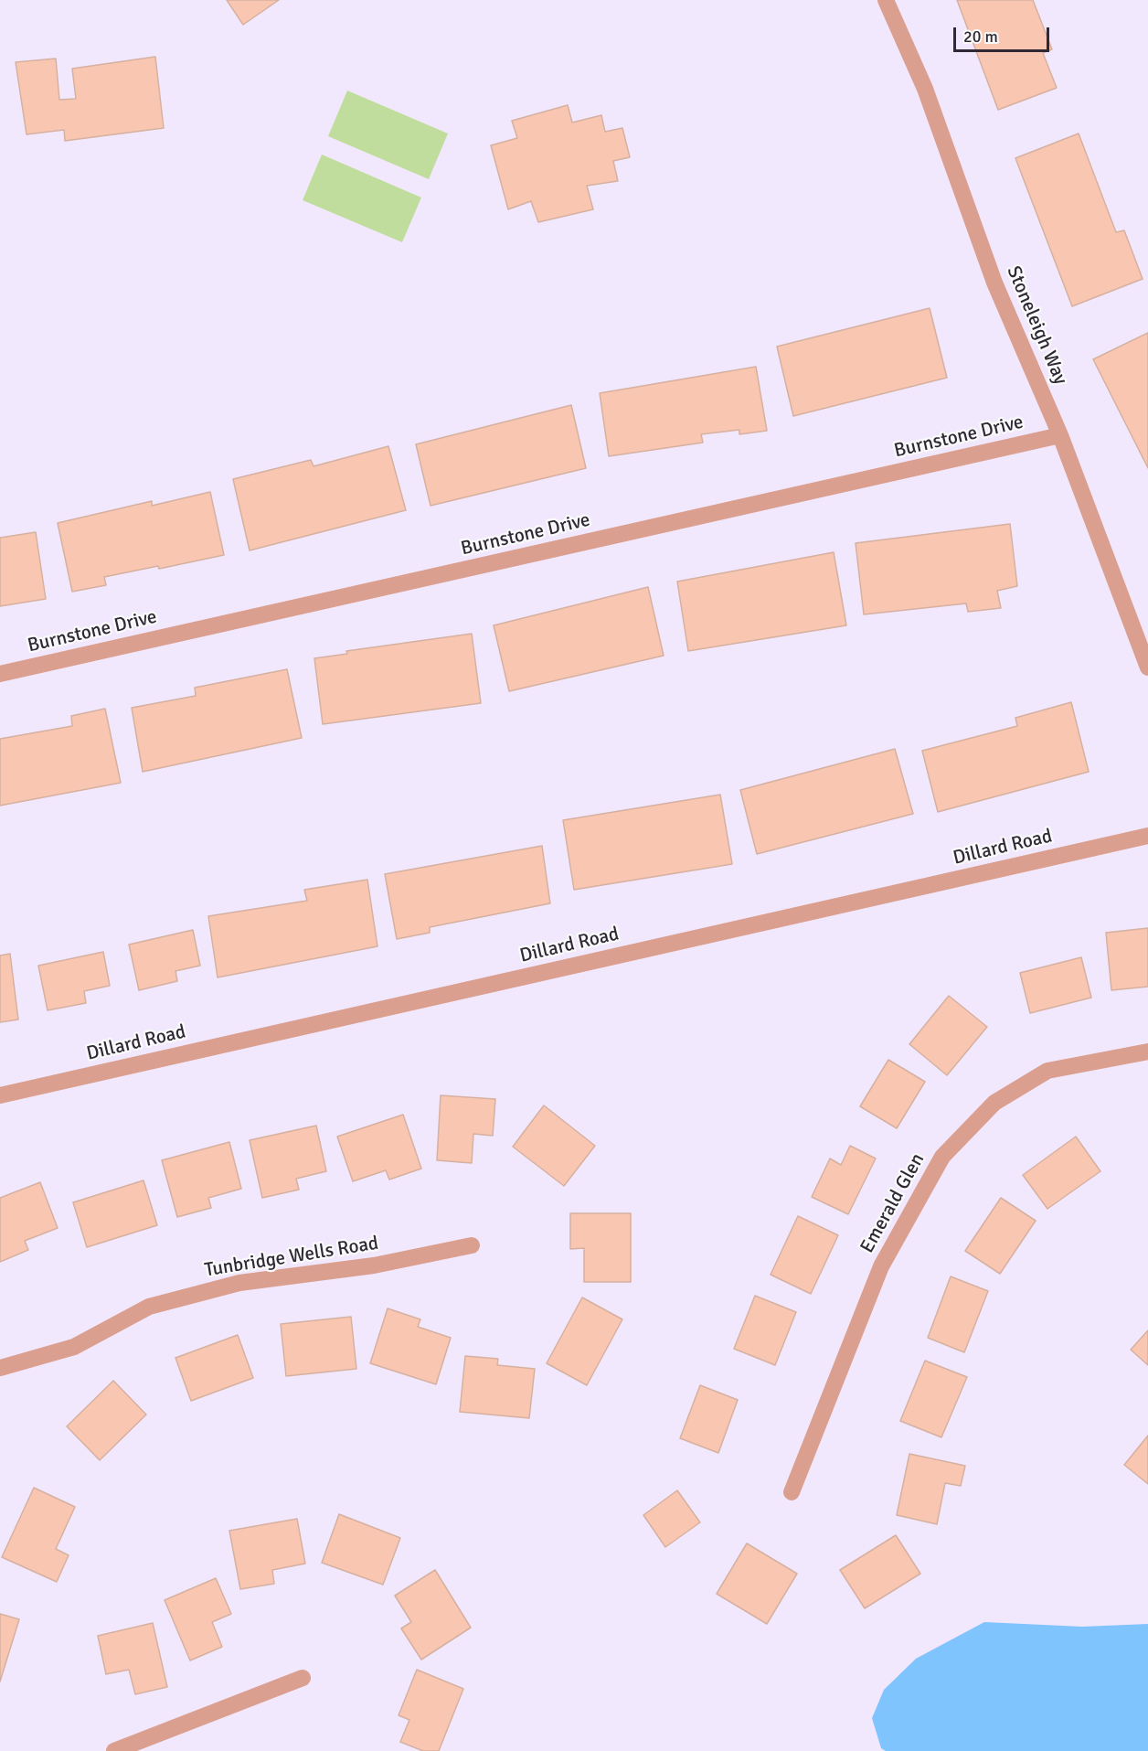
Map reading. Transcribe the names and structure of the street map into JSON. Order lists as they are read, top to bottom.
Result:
{
  "streets": {
    "street": [
      "Stoneleigh Way",
      "Burnstone Drive",
      "Dillard Road",
      "Emerald Glen",
      "Tunbridge Wells Road"
    ]
  },
  "crossings": [
    ["Stoneleigh Way", "Burnstone Drive"]
  ],
  "scale_bar": "20 m"
}
